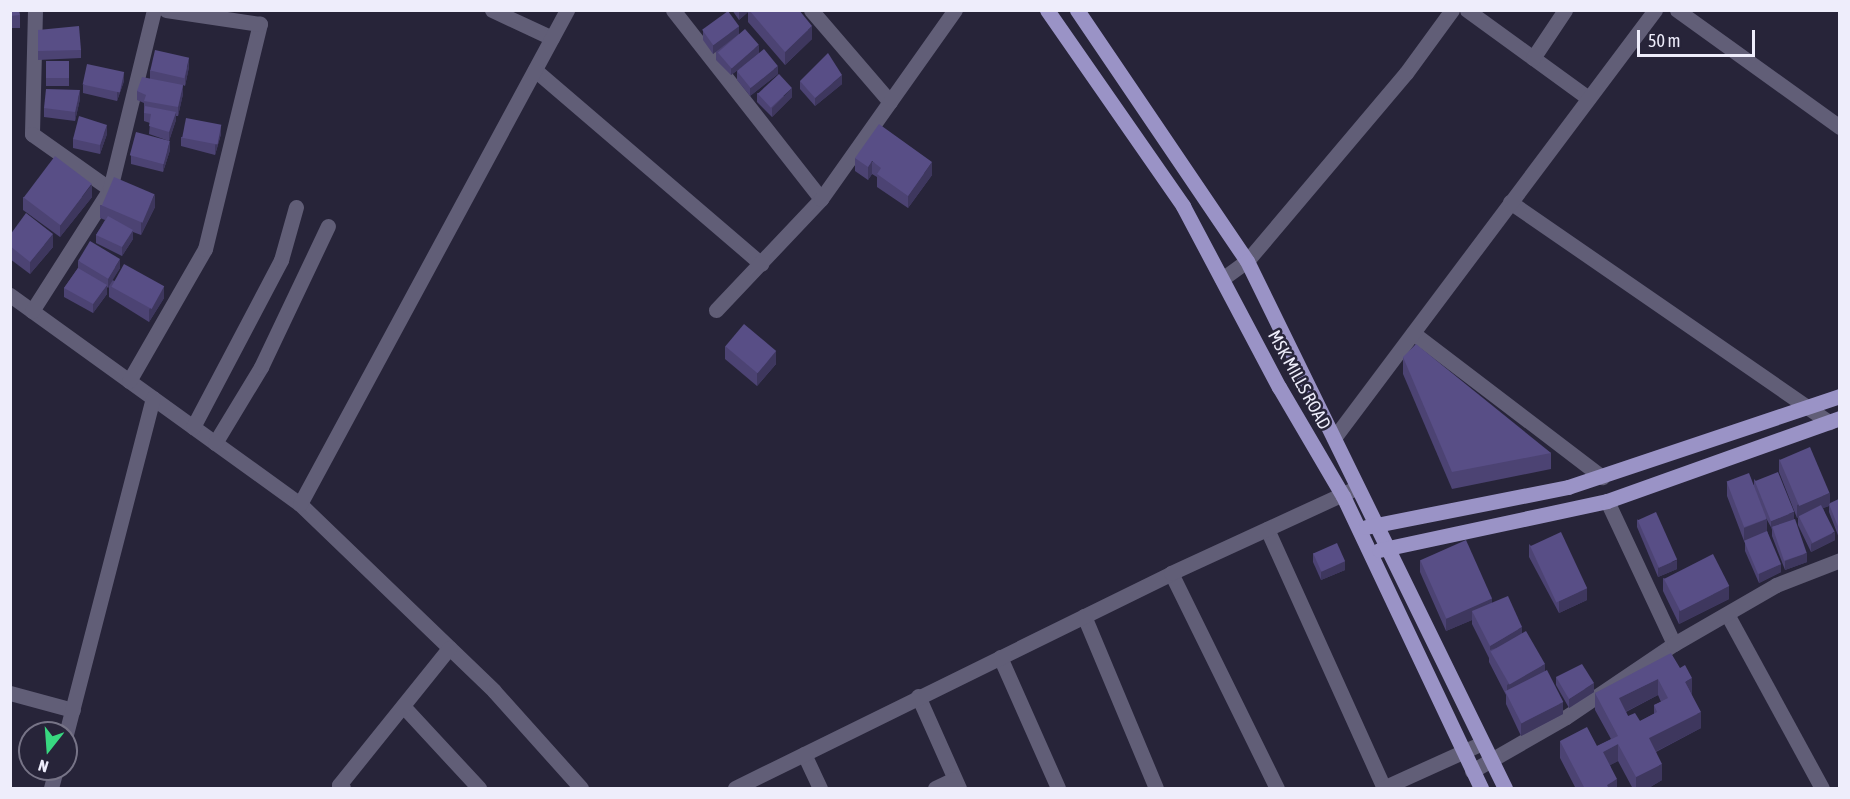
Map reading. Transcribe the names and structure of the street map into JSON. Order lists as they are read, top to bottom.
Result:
{
  "streets": {
    "main road": ["MSK MILLS ROAD"]
  },
  "scale_bar": "50 m",
  "north": "bottom"
}
